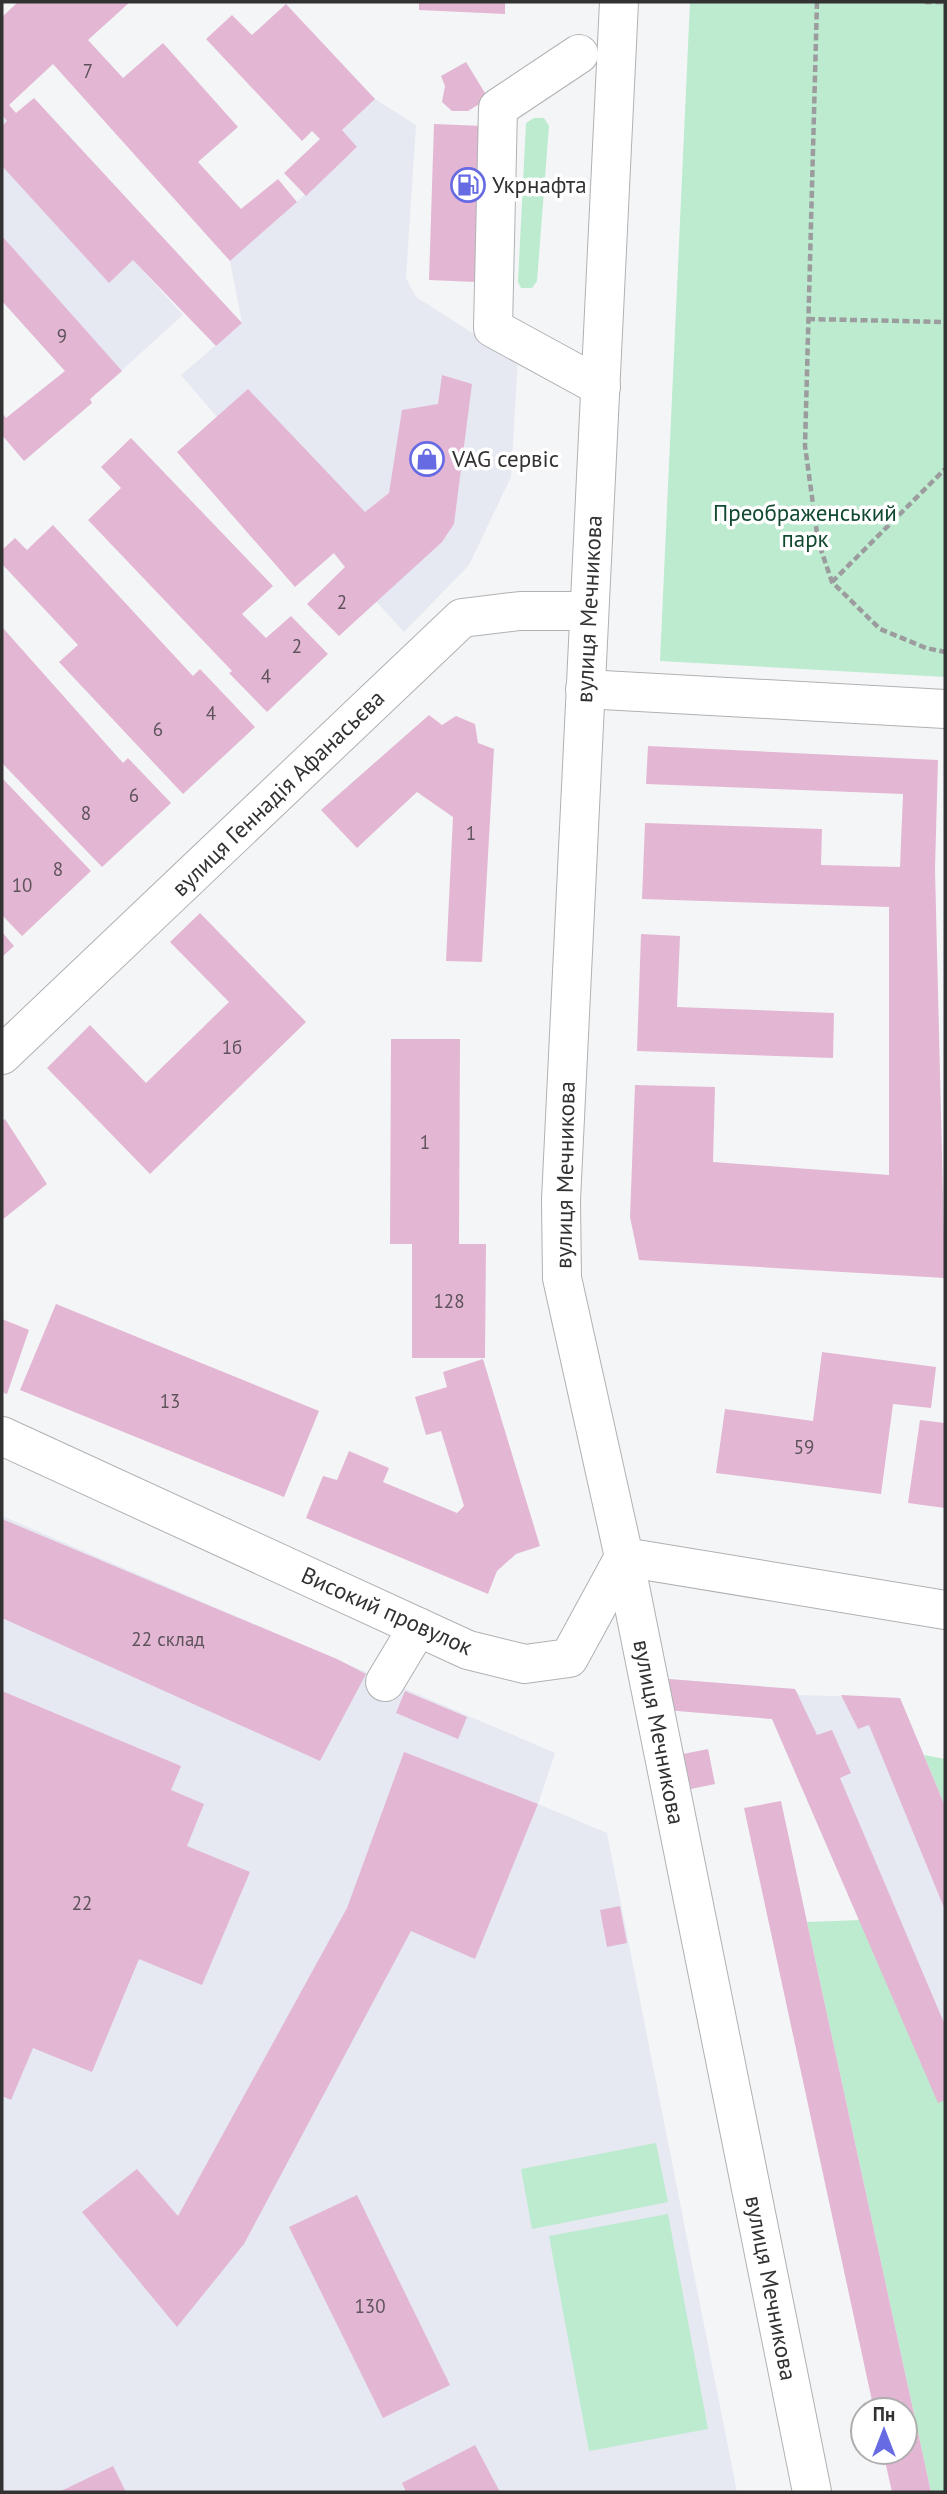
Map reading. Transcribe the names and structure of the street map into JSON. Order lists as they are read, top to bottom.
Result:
{
  "streets": {
    "street": ["вулиця Мечникова", "вулиця Геннадія Афанасьєва", "Високий провулок"]
  },
  "crossings": [
    ["вулиця Мечникова", "вулиця Геннадія Афанасьєва"],
    ["вулиця Мечникова", "Високий провулок"]
  ],
  "parks": ["Преображенський парк"],
  "places": {
    "fuel station": ["Укрнафта"],
    "shop": ["VAG сервіс"]
  },
  "house_numbers": [
    "7",
    "9",
    "2",
    "2",
    "4",
    "4",
    "6",
    "6",
    "8",
    "1",
    "8",
    "10",
    "1б",
    "1",
    "128",
    "13",
    "59",
    "22 склад",
    "22",
    "130"
  ],
  "north": "top"
}
